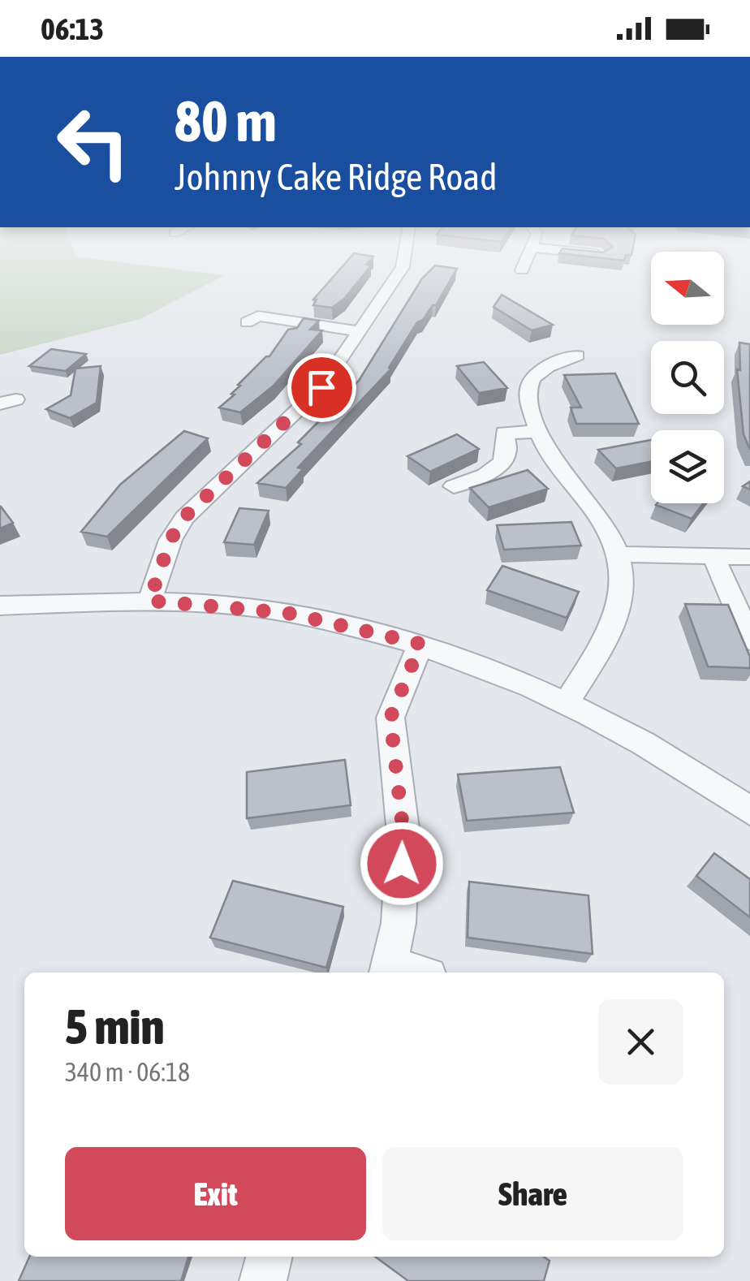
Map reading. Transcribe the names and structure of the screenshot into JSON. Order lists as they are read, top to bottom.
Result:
{
  "north": "left",
  "page": {
    "status": "06:13",
    "turn": ["80 m", "Johnny Cake Ridge Road"],
    "heading": ["5 min", "340 m · 06:18"],
    "buttons": ["Exit", "Share"]
  }
}
